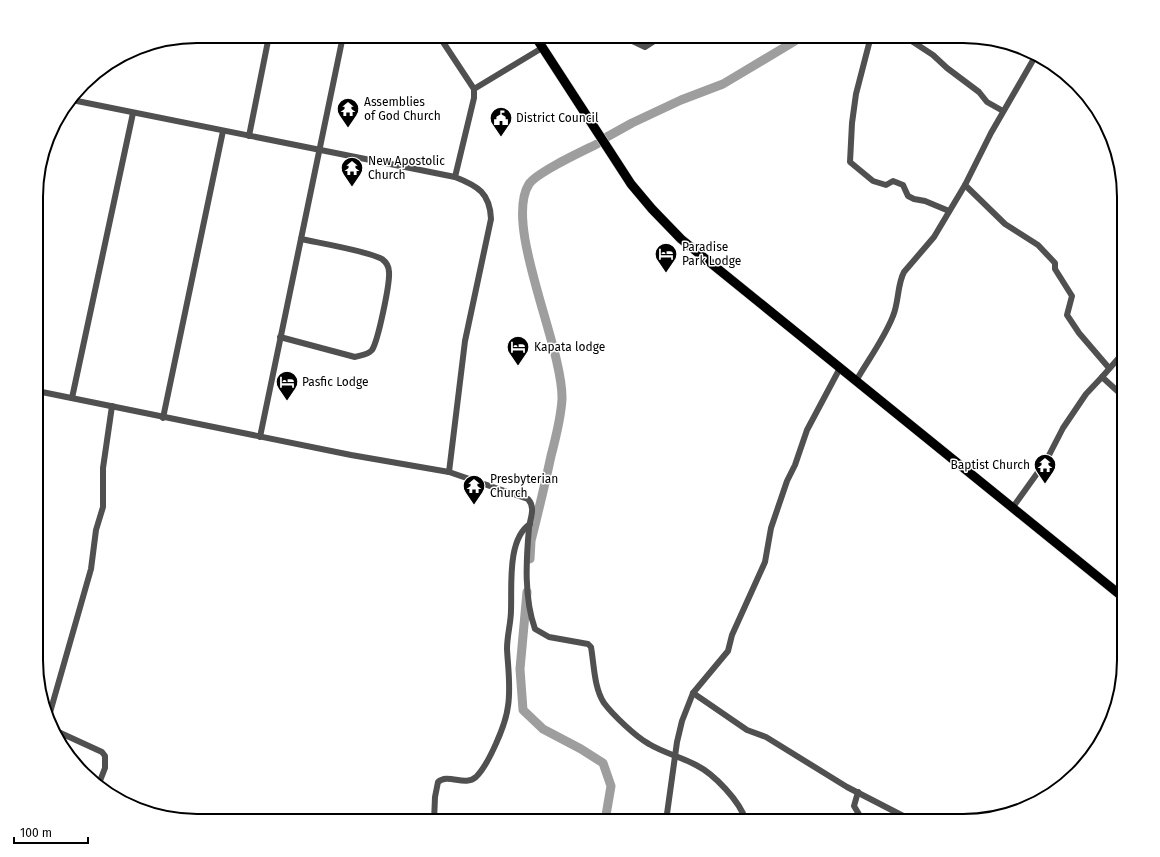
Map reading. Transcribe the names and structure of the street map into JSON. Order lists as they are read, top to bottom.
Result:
{
  "places": {
    "temple": [
      "Assemblies of God Church",
      "New Apostolic Church",
      "Baptist Church",
      "Presbyterian Church"
    ],
    "public building": ["District Council"],
    "hotel": ["Paradise Park Lodge", "Kapata lodge", "Pasfic Lodge"]
  },
  "scale_bar": "100 m"
}
